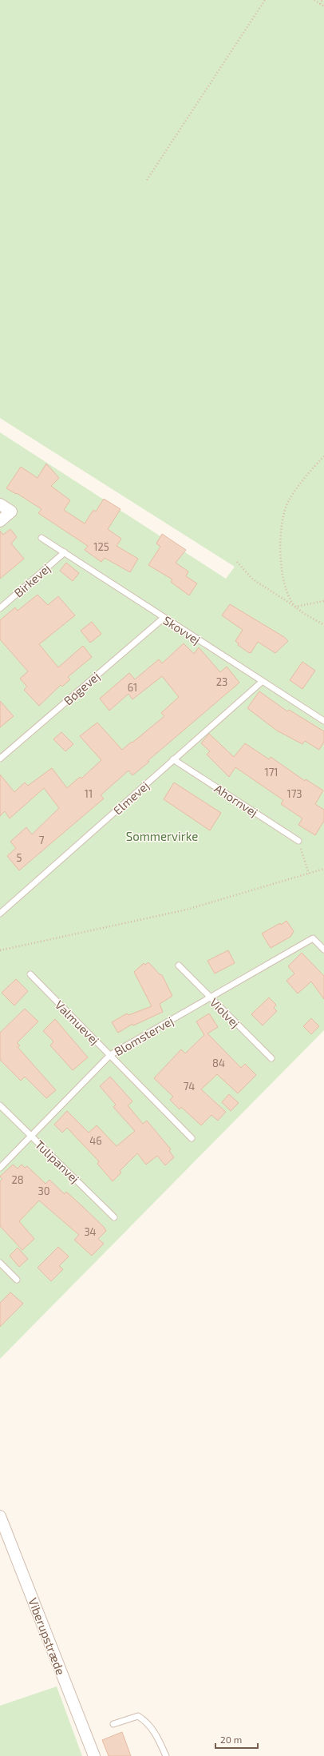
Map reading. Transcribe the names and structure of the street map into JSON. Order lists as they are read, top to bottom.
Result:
{
  "streets": {
    "street": ["Viberupstræde"],
    "lane": [
      "Birkevej",
      "Skovvej",
      "Bøgevej",
      "Elmevej",
      "Ahornvej",
      "Violvej",
      "Valmuevej",
      "Blomstervej",
      "Tulipanvej"
    ]
  },
  "crossings": [
    ["Birkevej", "Skovvej"],
    ["Skovvej", "Bøgevej"],
    ["Skovvej", "Elmevej"],
    ["Elmevej", "Ahornvej"],
    ["Violvej", "Blomstervej"],
    ["Valmuevej", "Blomstervej"],
    ["Blomstervej", "Tulipanvej"]
  ],
  "parks": ["Sommervirke"],
  "house_numbers": [
    "125",
    "23",
    "61",
    "171",
    "11",
    "173",
    "7",
    "5",
    "84",
    "74",
    "46",
    "28",
    "30",
    "34"
  ],
  "scale_bar": "20 m"
}
